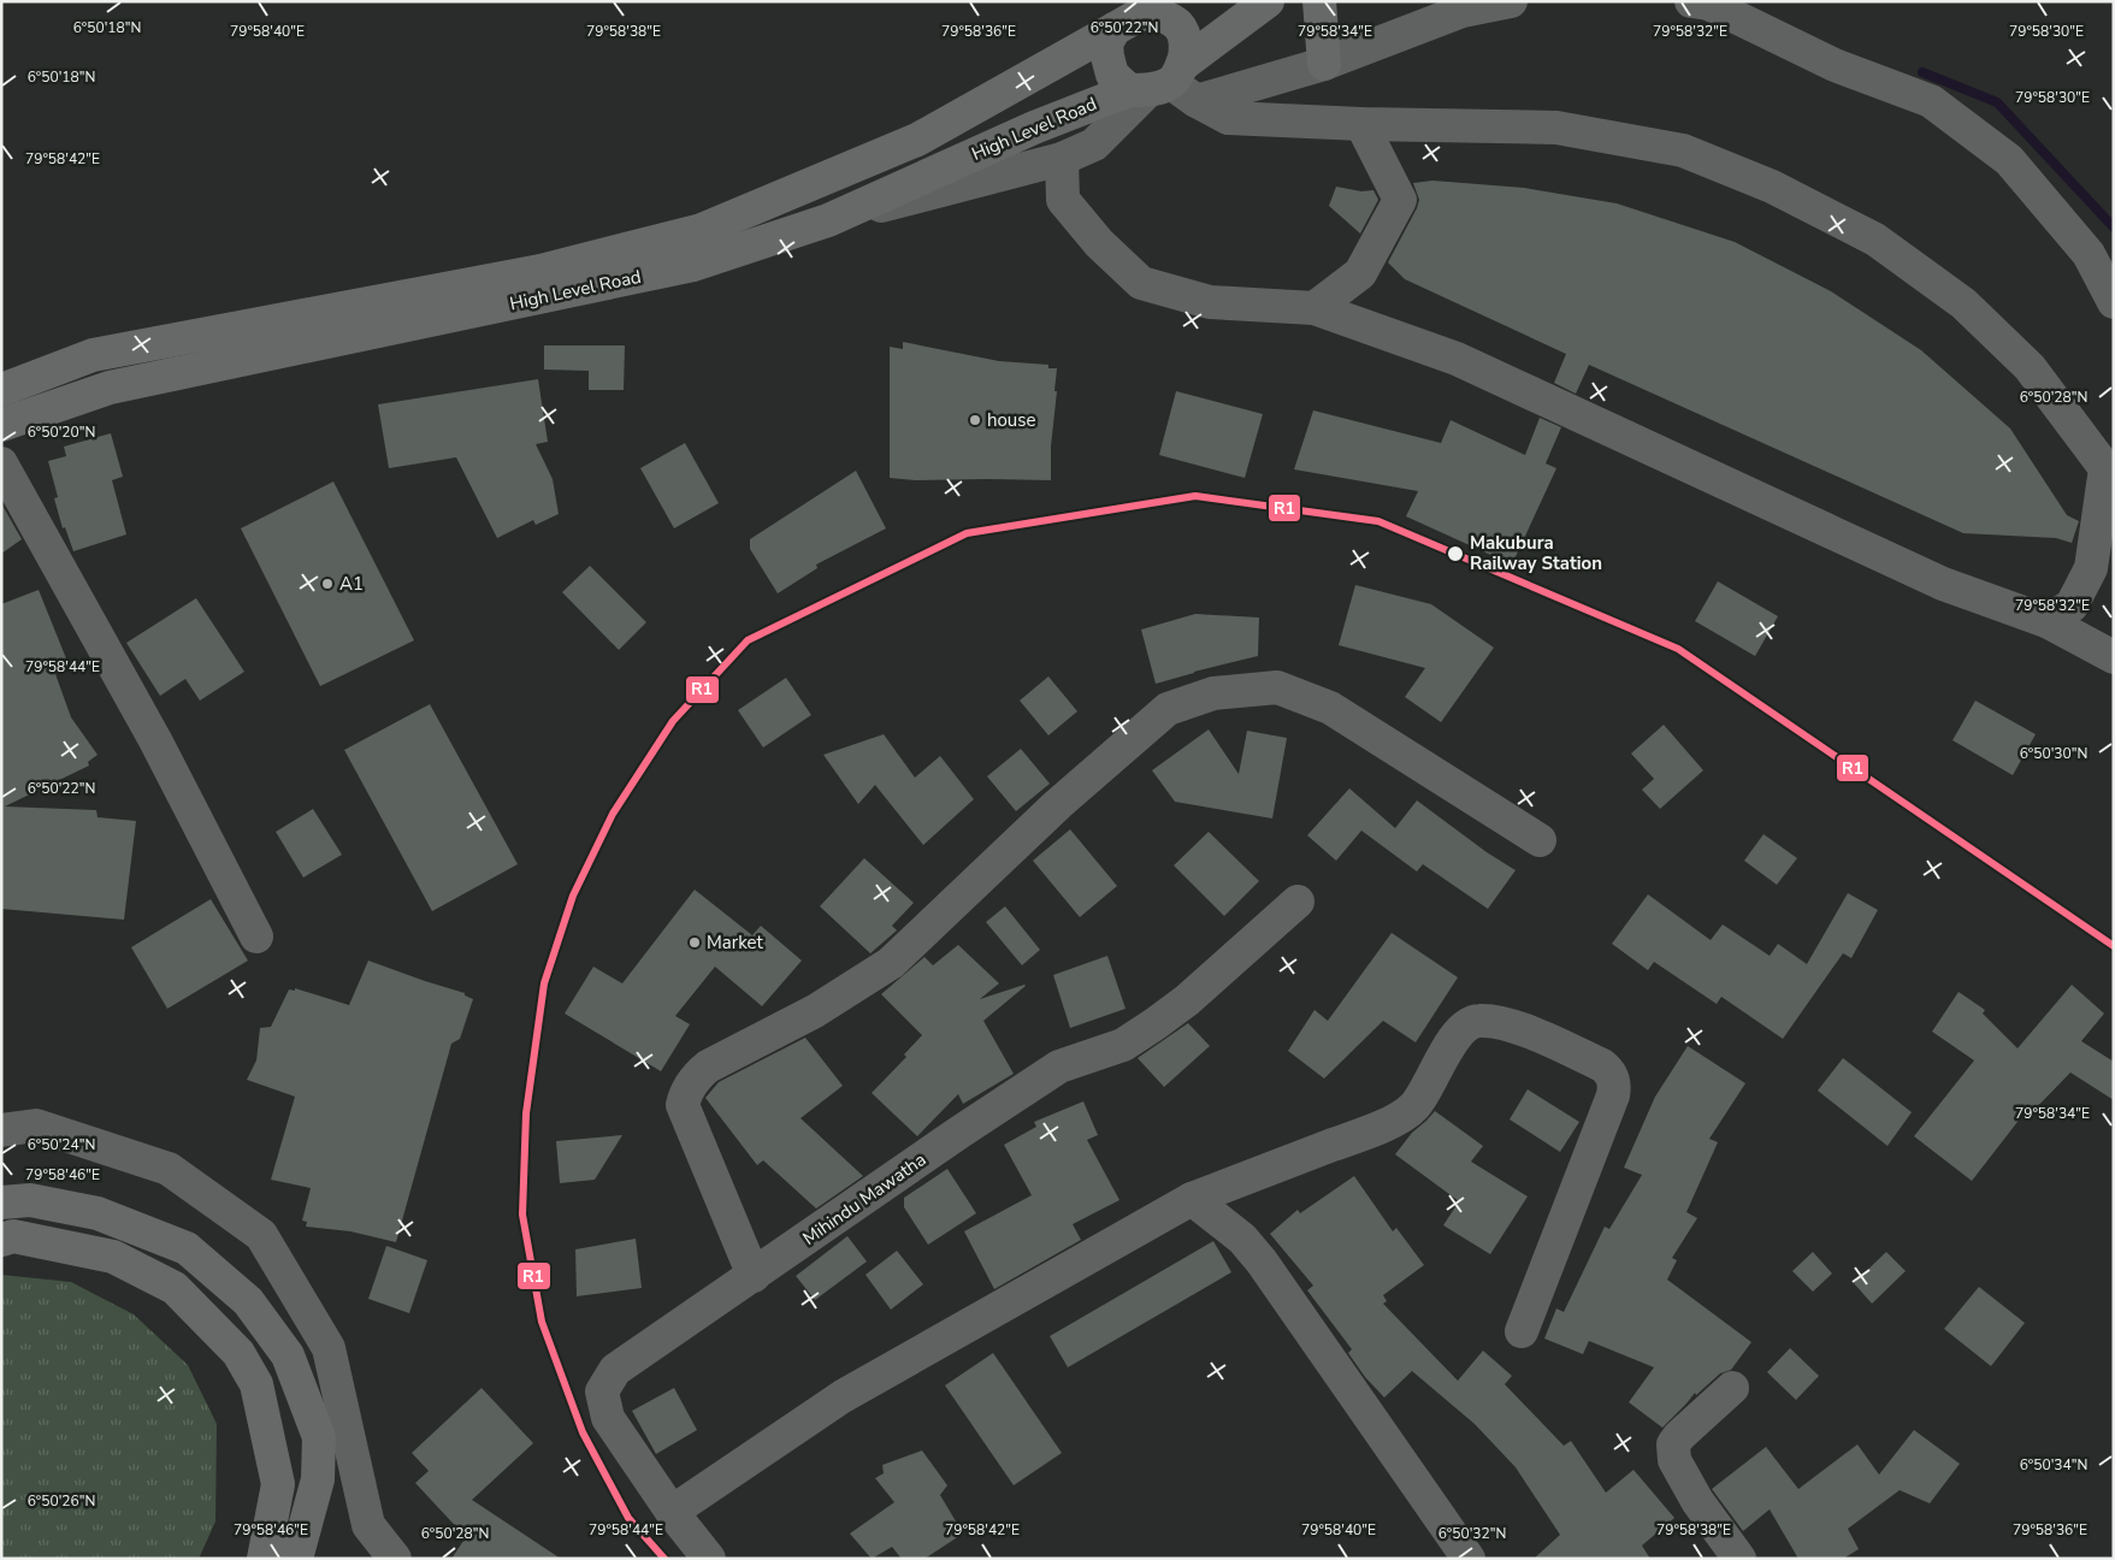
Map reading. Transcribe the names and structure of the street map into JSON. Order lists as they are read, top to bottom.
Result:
{
  "streets": {
    "highway": ["High Level Road"],
    "street": ["Mihindu Mawatha"]
  },
  "places": [
    "house",
    "Makubura Railway Station",
    "A1",
    "Market"
  ],
  "lines": ["transit line R1"],
  "coordinates": [
    "6°50'18\"N",
    "6°50'22\"N",
    "79°58'30\"E",
    "79°58'40\"E",
    "79°58'38\"E",
    "79°58'36\"E",
    "79°58'34\"E",
    "79°58'32\"E",
    "79°58'42\"E",
    "6°50'28\"N",
    "6°50'20\"N",
    "79°58'44\"E",
    "6°50'30\"N",
    "6°50'24\"N",
    "79°58'46\"E",
    "6°50'34\"N",
    "6°50'26\"N",
    "6°50'32\"N"
  ]
}
